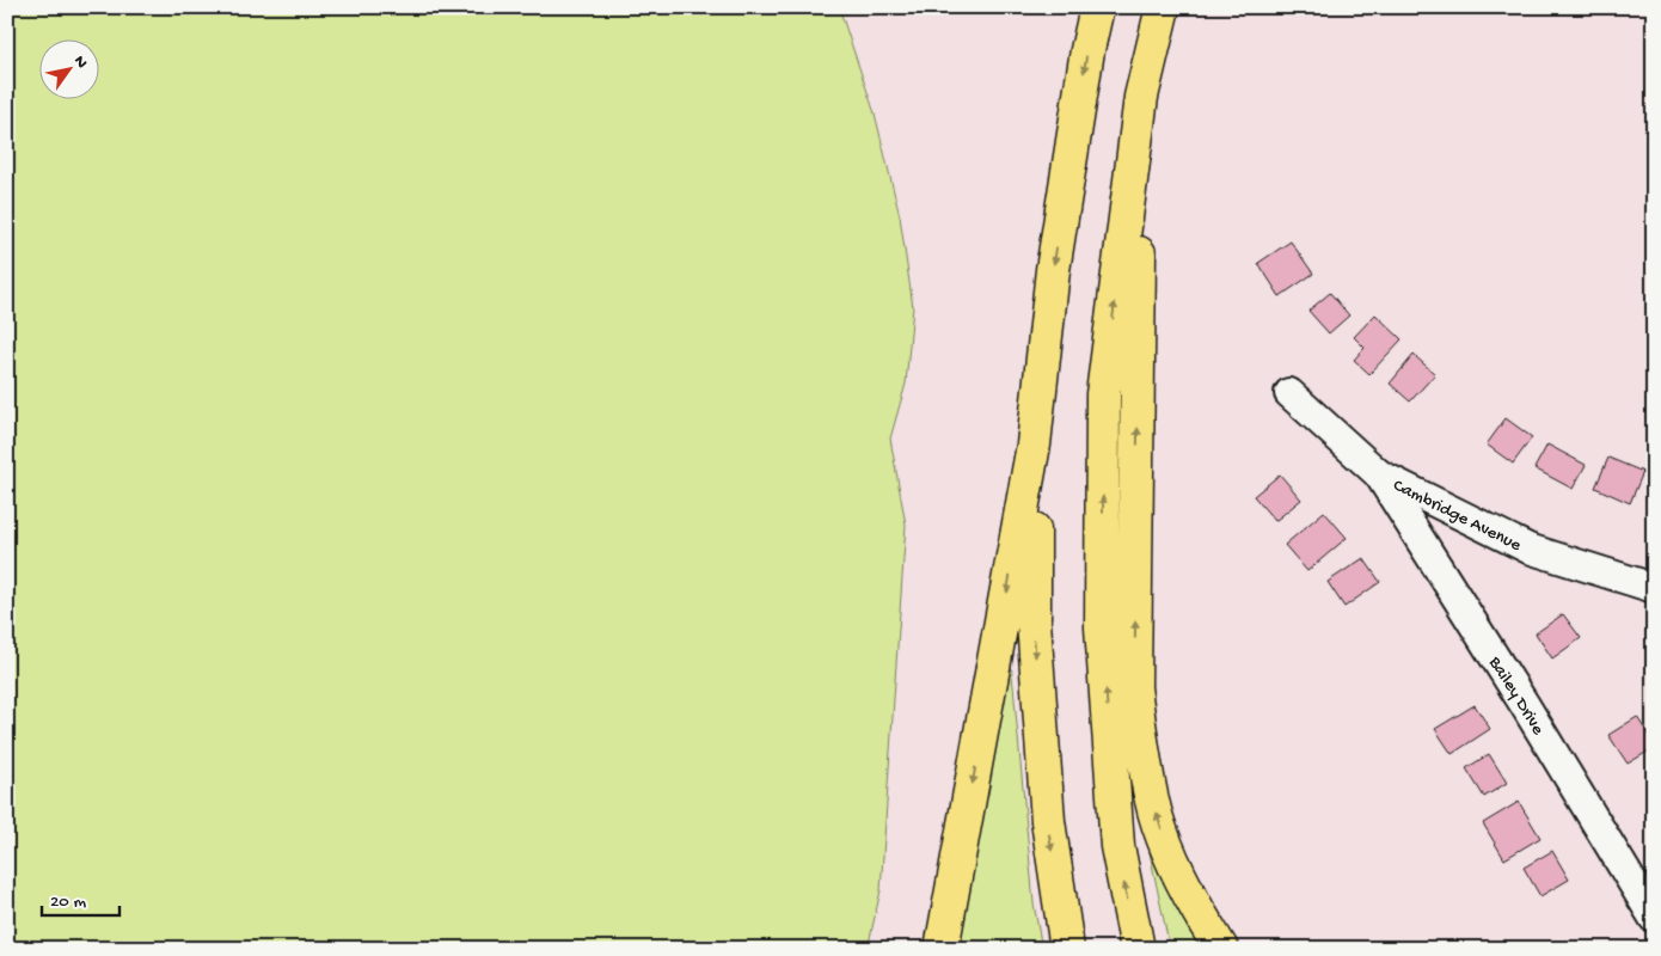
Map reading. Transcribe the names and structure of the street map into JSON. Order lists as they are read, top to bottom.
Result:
{
  "streets": {
    "street": ["Cambridge Avenue", "Bailey Drive"]
  },
  "crossings": [
    ["Cambridge Avenue", "Bailey Drive"]
  ],
  "scale_bar": "20 m",
  "north": "top right"
}
